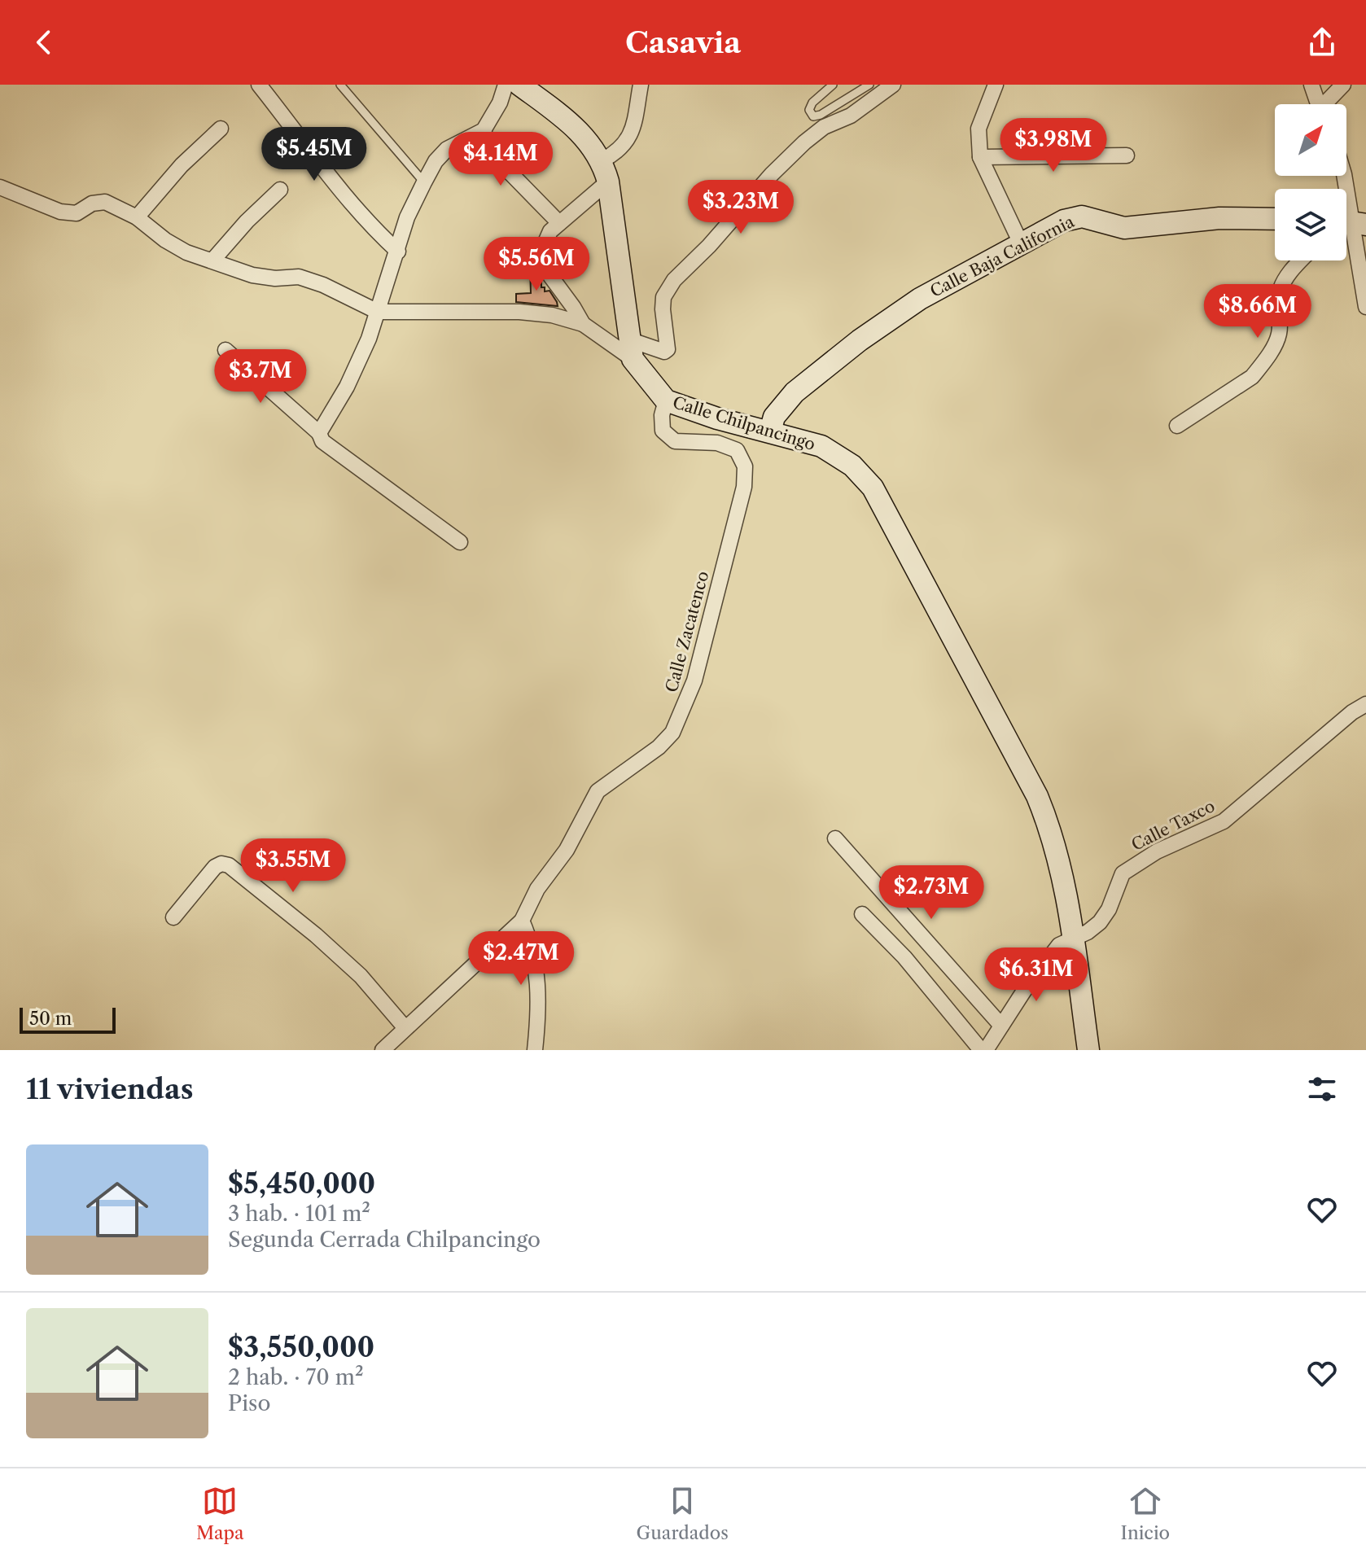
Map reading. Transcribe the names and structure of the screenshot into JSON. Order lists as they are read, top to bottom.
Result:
{
  "streets": {
    "street": [
      "Calle Baja California",
      "Calle Chilpancingo",
      "Calle Zacatenco",
      "Calle Taxco"
    ]
  },
  "crossings": [
    ["Calle Baja California", "Calle Chilpancingo"],
    ["Calle Chilpancingo", "Calle Zacatenco"],
    ["Calle Chilpancingo", "Calle Taxco"]
  ],
  "scale_bar": "50 m",
  "north": "top right",
  "page": {
    "header": "Casavia",
    "price": [
      "$3.98M",
      "$5.45M",
      "$4.14M",
      "$3.23M",
      "$5.56M",
      "$8.66M",
      "$3.7M",
      "$3.55M",
      "$2.73M",
      "$2.47M",
      "$6.31M"
    ],
    "scale": "50 m",
    "heading": "11 viviendas",
    "list": [
      {
        "name": "$5,450,000",
        "note": "3 hab. · 101 m² · Segunda Cerrada Chilpancingo"
      },
      {
        "name": "$3,550,000",
        "note": "2 hab. · 70 m² · Piso"
      }
    ],
    "tabs": ["Mapa", "Guardados", "Inicio"]
  }
}
